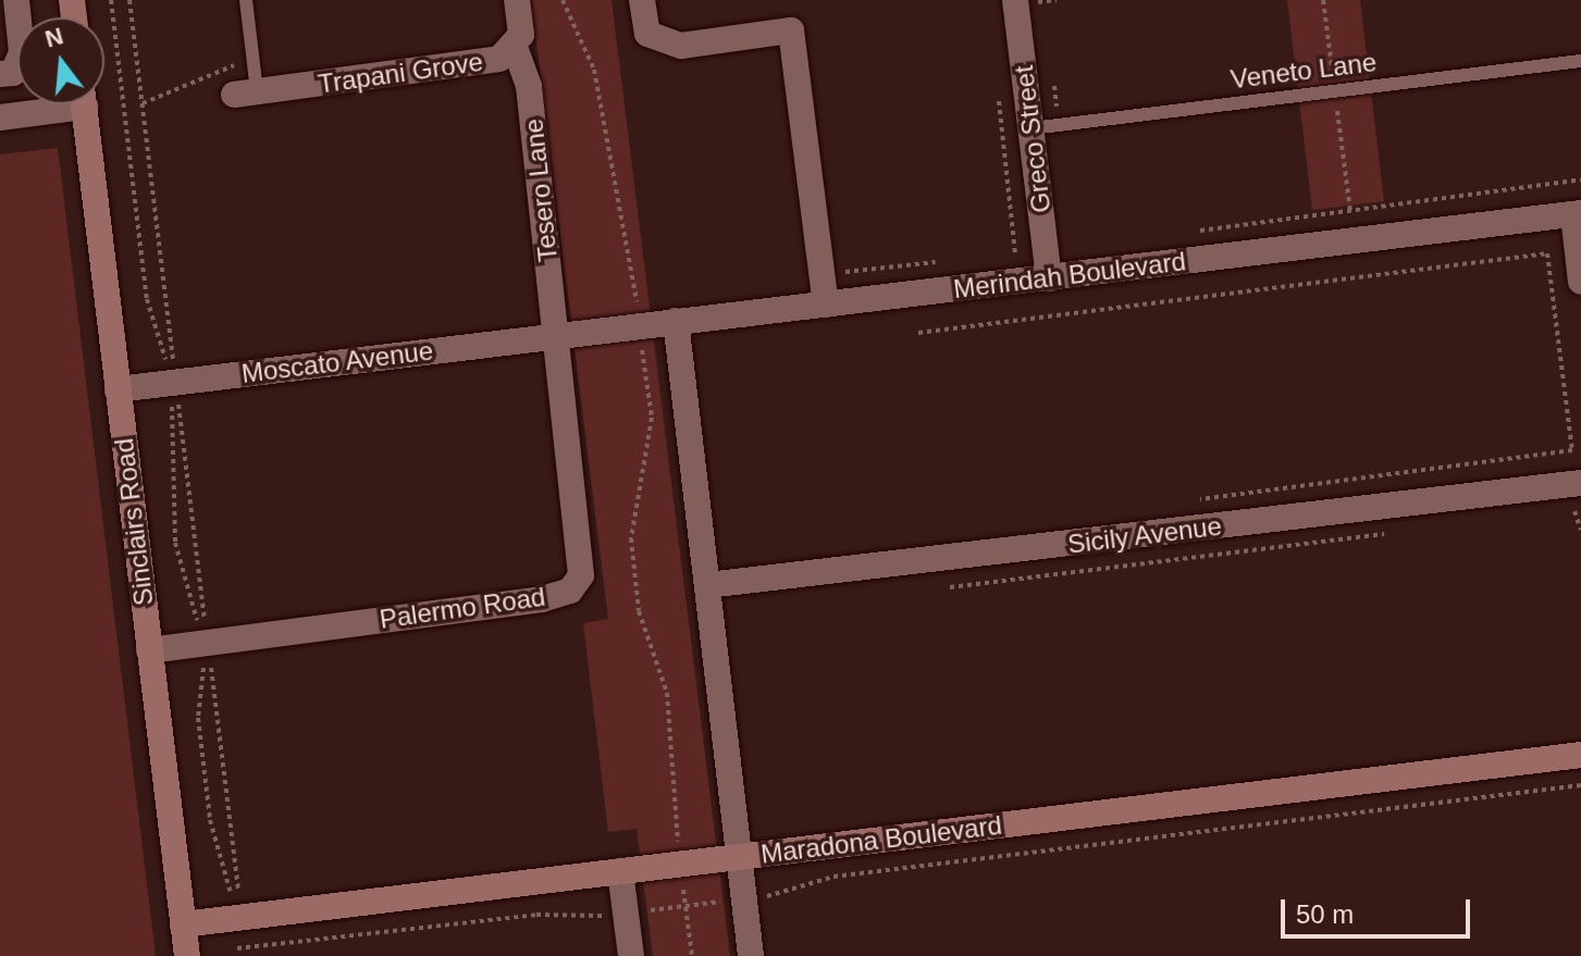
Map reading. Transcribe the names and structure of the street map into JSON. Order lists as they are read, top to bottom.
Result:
{
  "streets": {
    "street": [
      "Trapani Grove",
      "Greco Street",
      "Tesero Lane",
      "Merindah Boulevard",
      "Moscato Avenue",
      "Sinclairs Road",
      "Sicily Avenue",
      "Palermo Road",
      "Maradona Boulevard"
    ],
    "lane": ["Veneto Lane"]
  },
  "crossings": [
    ["Veneto Lane", "Greco Street"],
    ["Trapani Grove", "Tesero Lane"],
    ["Greco Street", "Merindah Boulevard"],
    ["Tesero Lane", "Merindah Boulevard"],
    ["Tesero Lane", "Moscato Avenue"],
    ["Tesero Lane", "Palermo Road"],
    ["Merindah Boulevard", "Moscato Avenue"],
    ["Merindah Boulevard", "Palermo Road"],
    ["Moscato Avenue", "Sinclairs Road"],
    ["Moscato Avenue", "Palermo Road"],
    ["Sinclairs Road", "Palermo Road"],
    ["Sinclairs Road", "Maradona Boulevard"]
  ],
  "scale_bar": "50 m",
  "north": "top"
}
